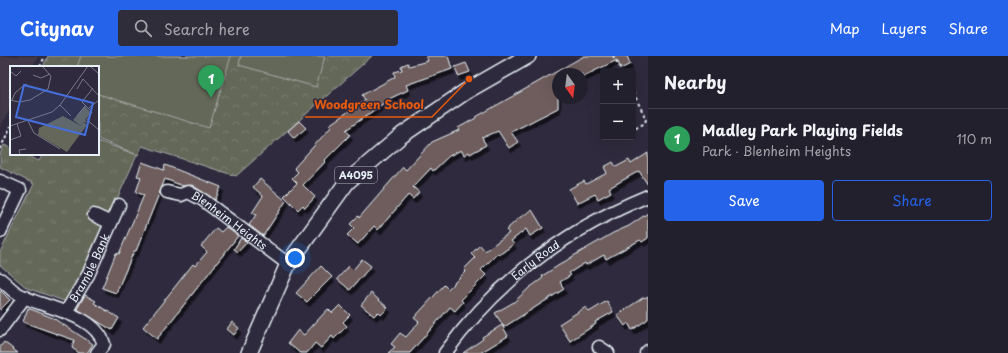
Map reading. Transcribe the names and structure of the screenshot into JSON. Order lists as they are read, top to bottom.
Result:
{
  "streets": {
    "main road": ["A4095"],
    "street": ["Blenheim Heights", "Early Road", "Bramble Bank"]
  },
  "crossings": [
    ["A4095", "Blenheim Heights"]
  ],
  "places": ["Woodgreen School"],
  "north": "bottom",
  "page": {
    "header": "Citynav",
    "search": "Search here",
    "nav": ["Map", "Layers", "Share"],
    "heading": "Nearby",
    "pins": "1",
    "map_buttons": ["+", "−"],
    "list": [
      {
        "mark": "1",
        "name": "Madley Park Playing Fields",
        "note": "Park · Blenheim Heights",
        "value": "110 m"
      }
    ],
    "buttons": ["Save", "Share"]
  }
}
